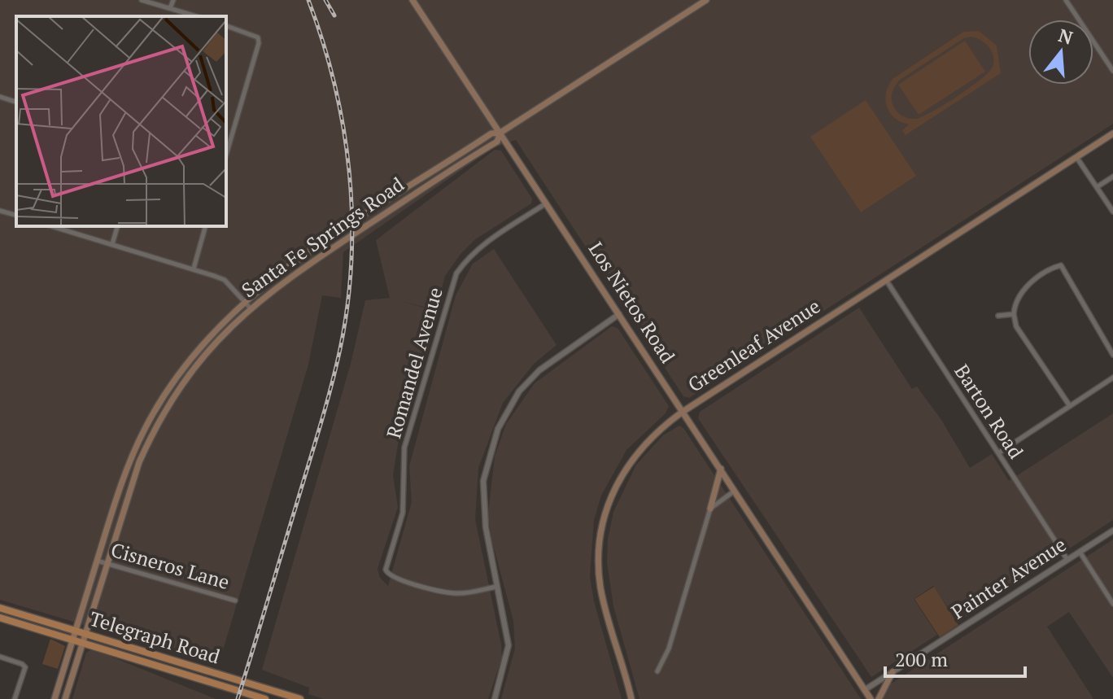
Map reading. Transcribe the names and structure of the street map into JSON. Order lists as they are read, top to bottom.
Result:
{
  "streets": {
    "main road": [
      "Santa Fe Springs Road",
      "Los Nietos Road",
      "Greenleaf Avenue",
      "Telegraph Road"
    ],
    "street": [
      "Romandel Avenue",
      "Barton Road",
      "Cisneros Lane",
      "Painter Avenue"
    ]
  },
  "crossings": [
    ["Santa Fe Springs Road", "Los Nietos Road"],
    ["Santa Fe Springs Road", "Cisneros Lane"],
    ["Santa Fe Springs Road", "Telegraph Road"],
    ["Los Nietos Road", "Greenleaf Avenue"],
    ["Los Nietos Road", "Romandel Avenue"],
    ["Los Nietos Road", "Painter Avenue"],
    ["Greenleaf Avenue", "Barton Road"],
    ["Barton Road", "Painter Avenue"]
  ],
  "scale_bar": "200 m",
  "north": "top"
}
